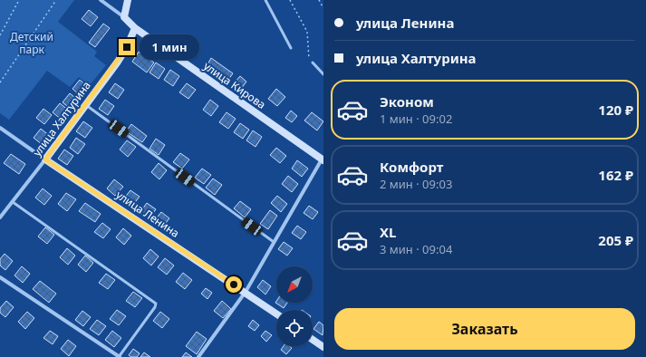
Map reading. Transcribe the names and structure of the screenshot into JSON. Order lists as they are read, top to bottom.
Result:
{
  "streets": {
    "main road": ["улица Кирова", "улица Халтурина", "улица Ленина"]
  },
  "crossings": [
    ["улица Кирова", "улица Халтурина"],
    ["улица Халтурина", "улица Ленина"]
  ],
  "parks": ["Детский парк"],
  "north": "bottom left",
  "page": {
    "banner": ["улица Ленина", "улица Халтурина"],
    "bubble": "1 мин",
    "list": [
      {
        "name": "Эконом",
        "note": "1 мин · 09:02",
        "value": "120 ₽"
      },
      {
        "name": "Комфорт",
        "note": "2 мин · 09:03",
        "value": "162 ₽"
      },
      {
        "name": "XL",
        "note": "3 мин · 09:04",
        "value": "205 ₽"
      }
    ],
    "buttons": "Заказать"
  }
}
